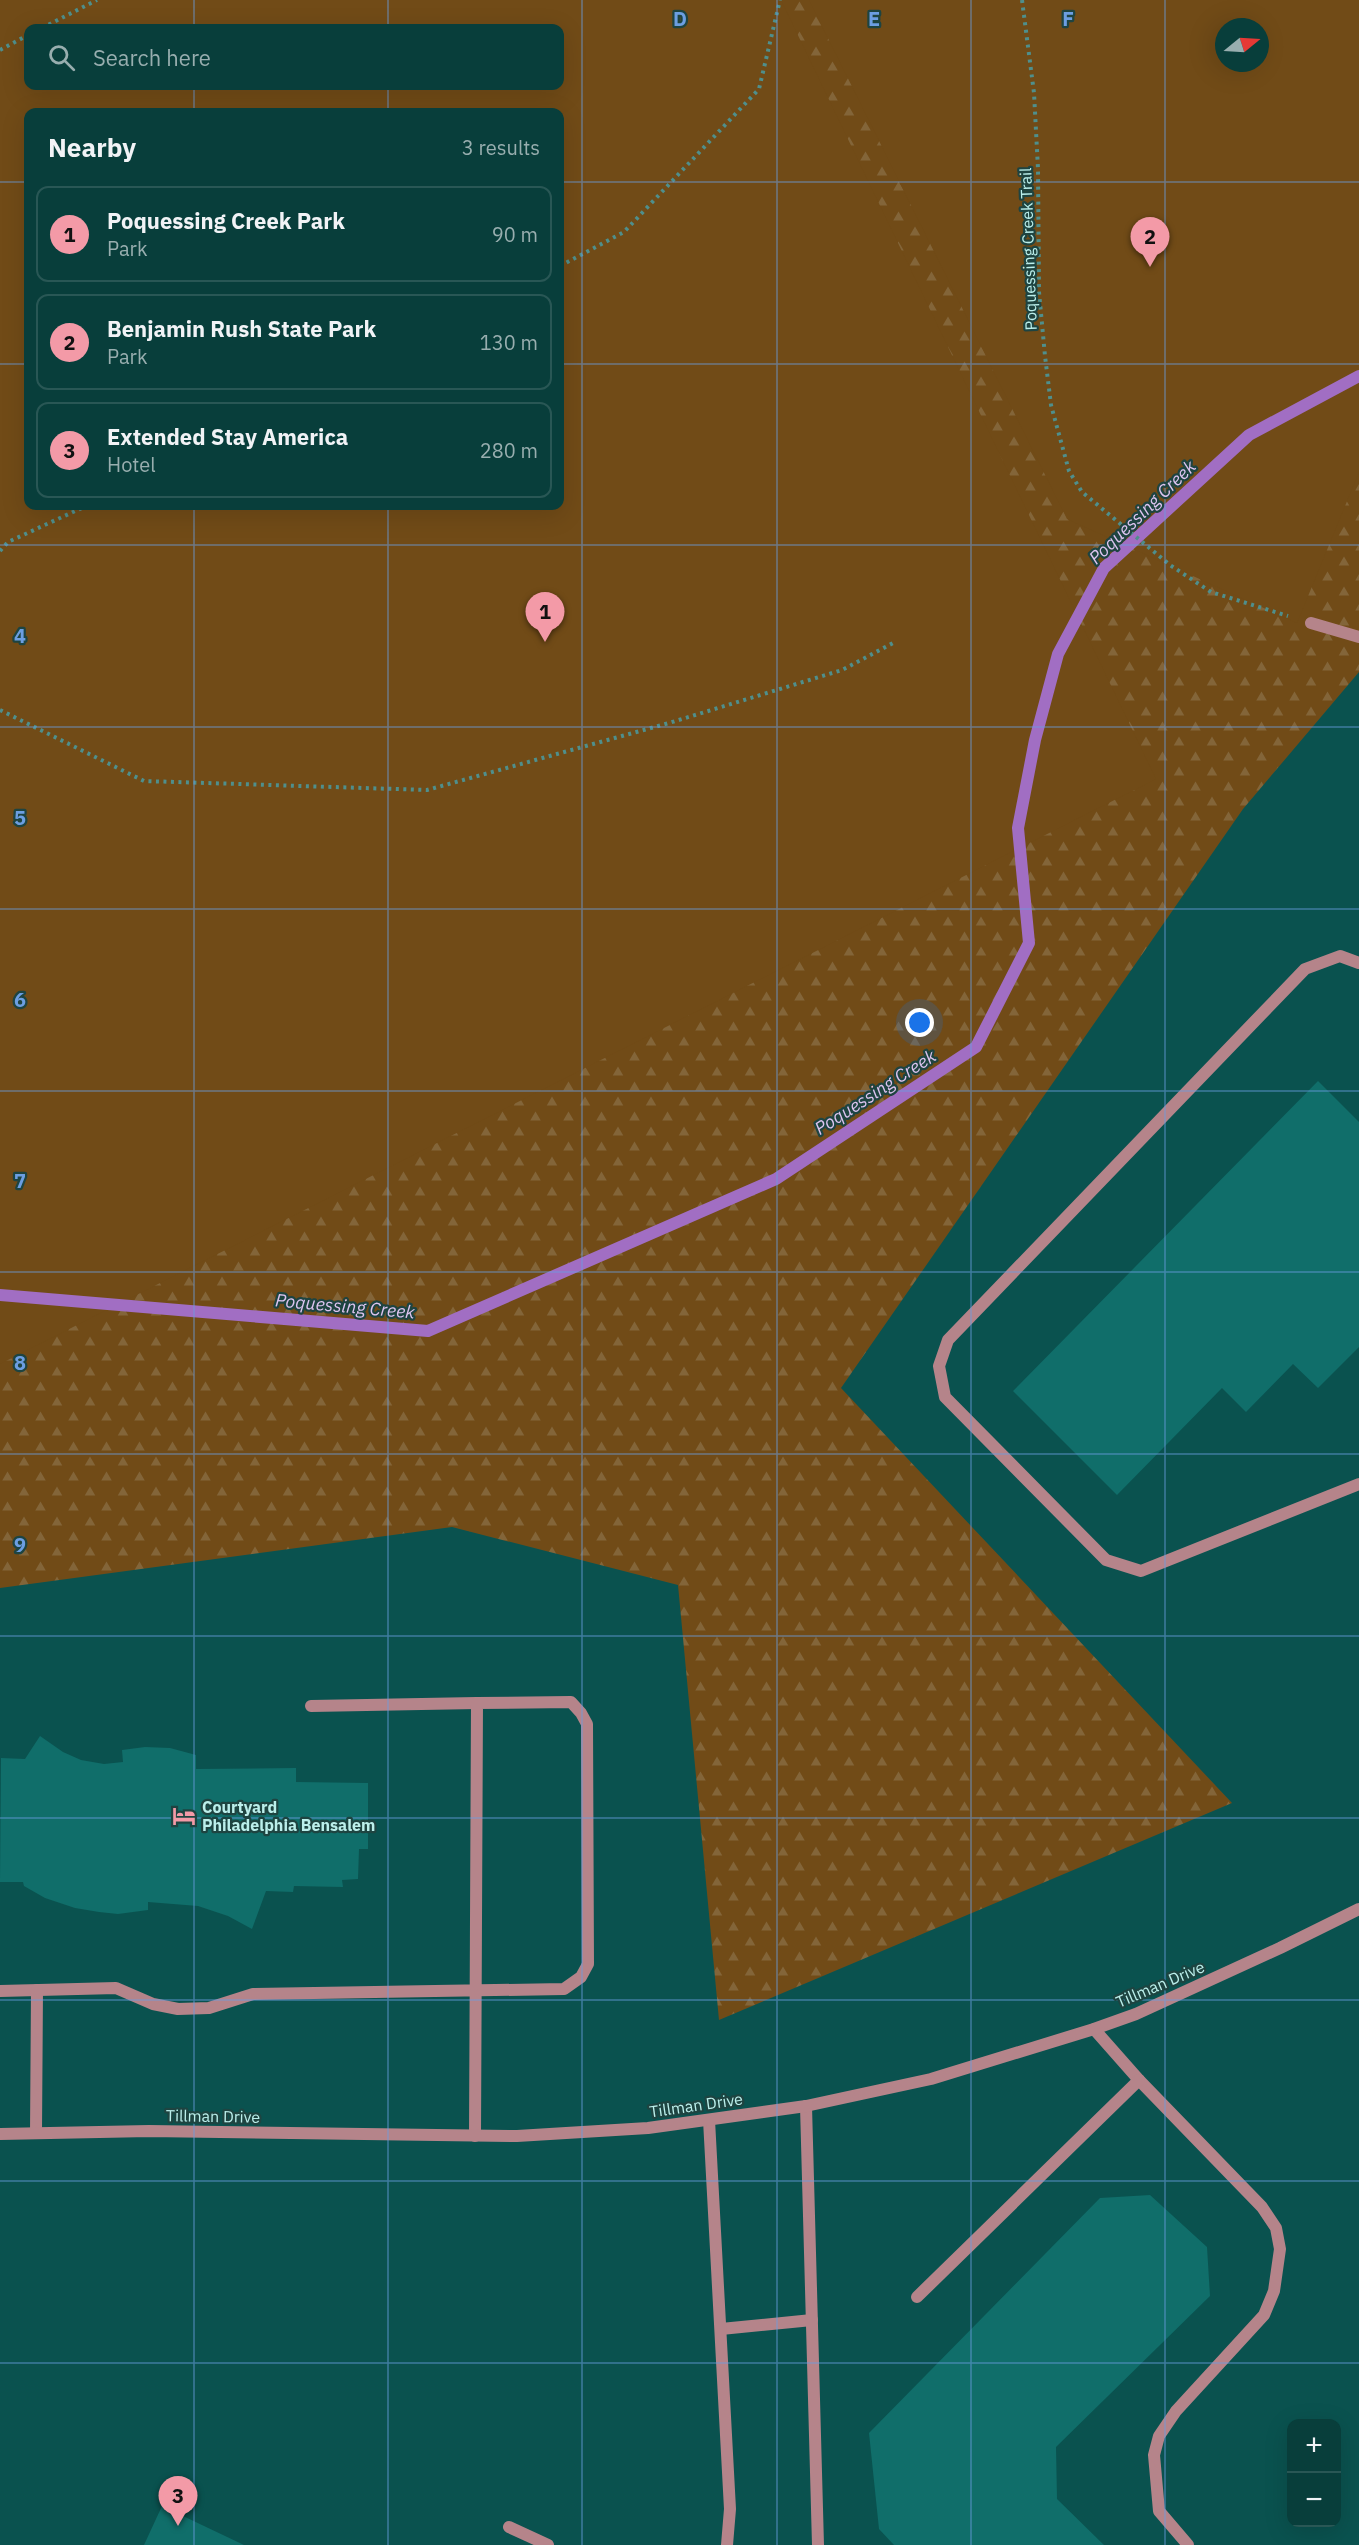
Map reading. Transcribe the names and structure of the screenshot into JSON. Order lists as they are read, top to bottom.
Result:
{
  "streets": {
    "street": ["Tillman Drive"],
    "path": ["Poquessing Creek Trail"]
  },
  "water": ["Poquessing Creek"],
  "places": {
    "hotel": ["Courtyard Philadelphia Bensalem"]
  },
  "north": "right",
  "page": {
    "search": "Search here",
    "heading": ["Nearby", "3 results"],
    "list": [
      {
        "mark": "1",
        "name": "Poquessing Creek Park",
        "note": "Park",
        "value": "90 m"
      },
      {
        "mark": "2",
        "name": "Benjamin Rush State Park",
        "note": "Park",
        "value": "130 m"
      },
      {
        "mark": "3",
        "name": "Extended Stay America",
        "note": "Hotel",
        "value": "280 m"
      }
    ],
    "pins": ["2", "1", "3"],
    "map_buttons": ["+", "−"]
  },
  "grid": {
    "columns": ["D", "E", "F"],
    "rows": [
      "4",
      "5",
      "6",
      "7",
      "8",
      "9"
    ]
  }
}
